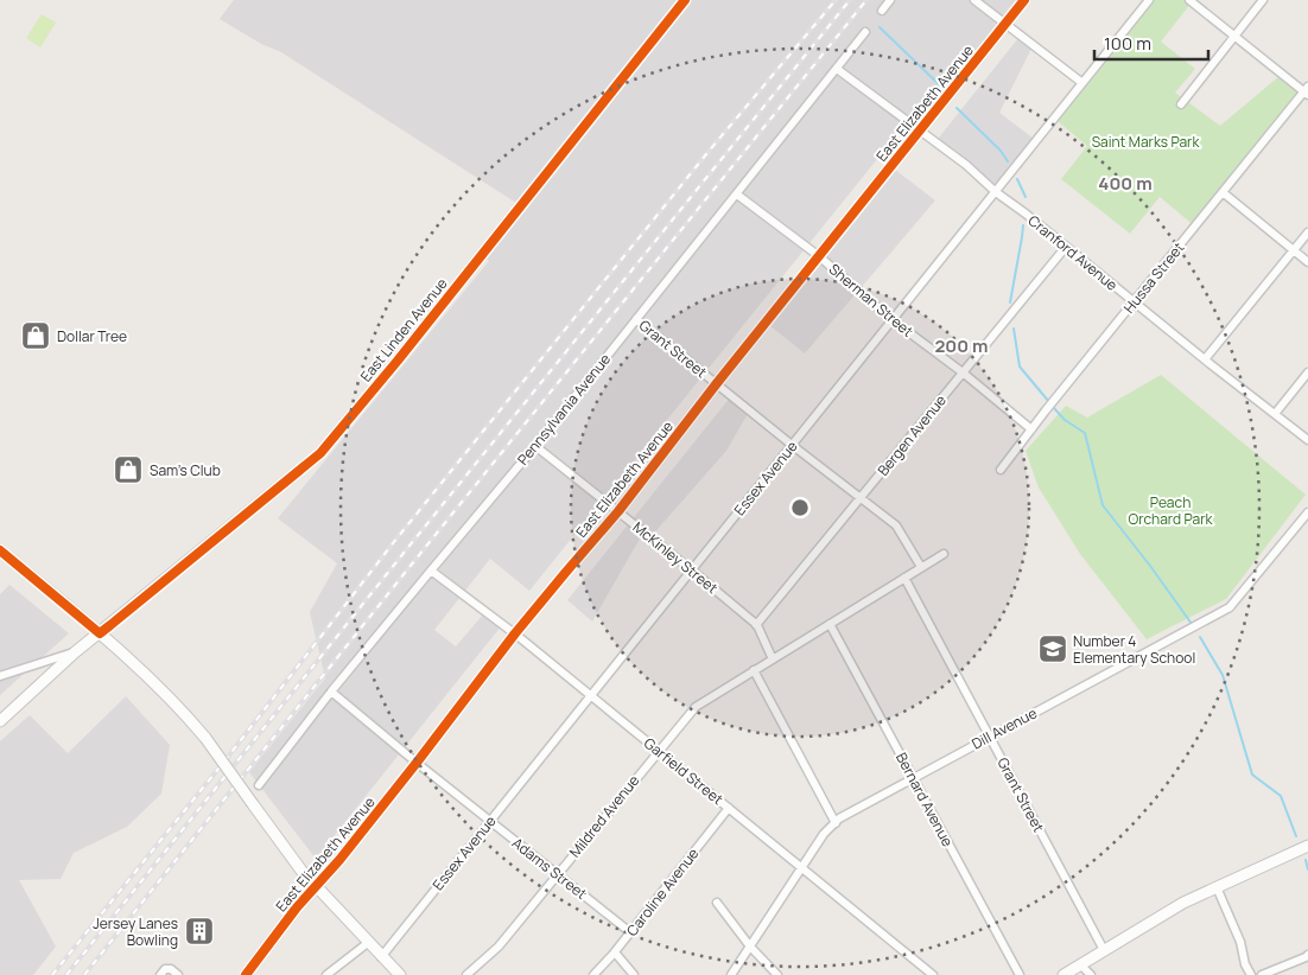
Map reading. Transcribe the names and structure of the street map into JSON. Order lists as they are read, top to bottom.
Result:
{
  "streets": {
    "street": [
      "East Elizabeth Avenue",
      "Cranford Avenue",
      "Hussa Street",
      "Sherman Street",
      "East Linden Avenue",
      "Grant Street",
      "Pennsylvania Avenue",
      "Bergen Avenue",
      "Essex Avenue",
      "McKinley Street",
      "Dill Avenue",
      "Garfield Street",
      "Bernard Avenue",
      "Mildred Avenue",
      "Adams Street",
      "Caroline Avenue"
    ]
  },
  "crossings": [
    ["East Elizabeth Avenue", "Cranford Avenue"],
    ["East Elizabeth Avenue", "Sherman Street"],
    ["East Elizabeth Avenue", "Grant Street"],
    ["East Elizabeth Avenue", "McKinley Street"],
    ["East Elizabeth Avenue", "Garfield Street"],
    ["East Elizabeth Avenue", "Adams Street"],
    ["Cranford Avenue", "Hussa Street"],
    ["Cranford Avenue", "Pennsylvania Avenue"],
    ["Cranford Avenue", "Bergen Avenue"],
    ["Cranford Avenue", "Essex Avenue"],
    ["Hussa Street", "Sherman Street"],
    ["Sherman Street", "Pennsylvania Avenue"],
    ["Sherman Street", "Bergen Avenue"],
    ["Sherman Street", "Essex Avenue"],
    ["Grant Street", "Pennsylvania Avenue"],
    ["Grant Street", "Bergen Avenue"],
    ["Grant Street", "Essex Avenue"],
    ["Grant Street", "Dill Avenue"],
    ["Pennsylvania Avenue", "McKinley Street"],
    ["Pennsylvania Avenue", "Garfield Street"],
    ["Pennsylvania Avenue", "Adams Street"],
    ["Bergen Avenue", "McKinley Street"],
    ["Essex Avenue", "McKinley Street"],
    ["Essex Avenue", "Garfield Street"],
    ["Essex Avenue", "Adams Street"],
    ["McKinley Street", "Mildred Avenue"],
    ["Dill Avenue", "Garfield Street"],
    ["Dill Avenue", "Bernard Avenue"],
    ["Garfield Street", "Mildred Avenue"],
    ["Garfield Street", "Caroline Avenue"],
    ["Mildred Avenue", "Adams Street"],
    ["Adams Street", "Caroline Avenue"]
  ],
  "parks": ["Saint Marks Park", "Peach Orchard Park"],
  "places": {
    "shop": ["Dollar Tree", "Sam's Club"],
    "school or university": ["Number 4 Elementary School"],
    "building": ["Jersey Lanes Bowling"]
  },
  "scale_bar": "100 m",
  "rings": ["400 m", "200 m"]
}
